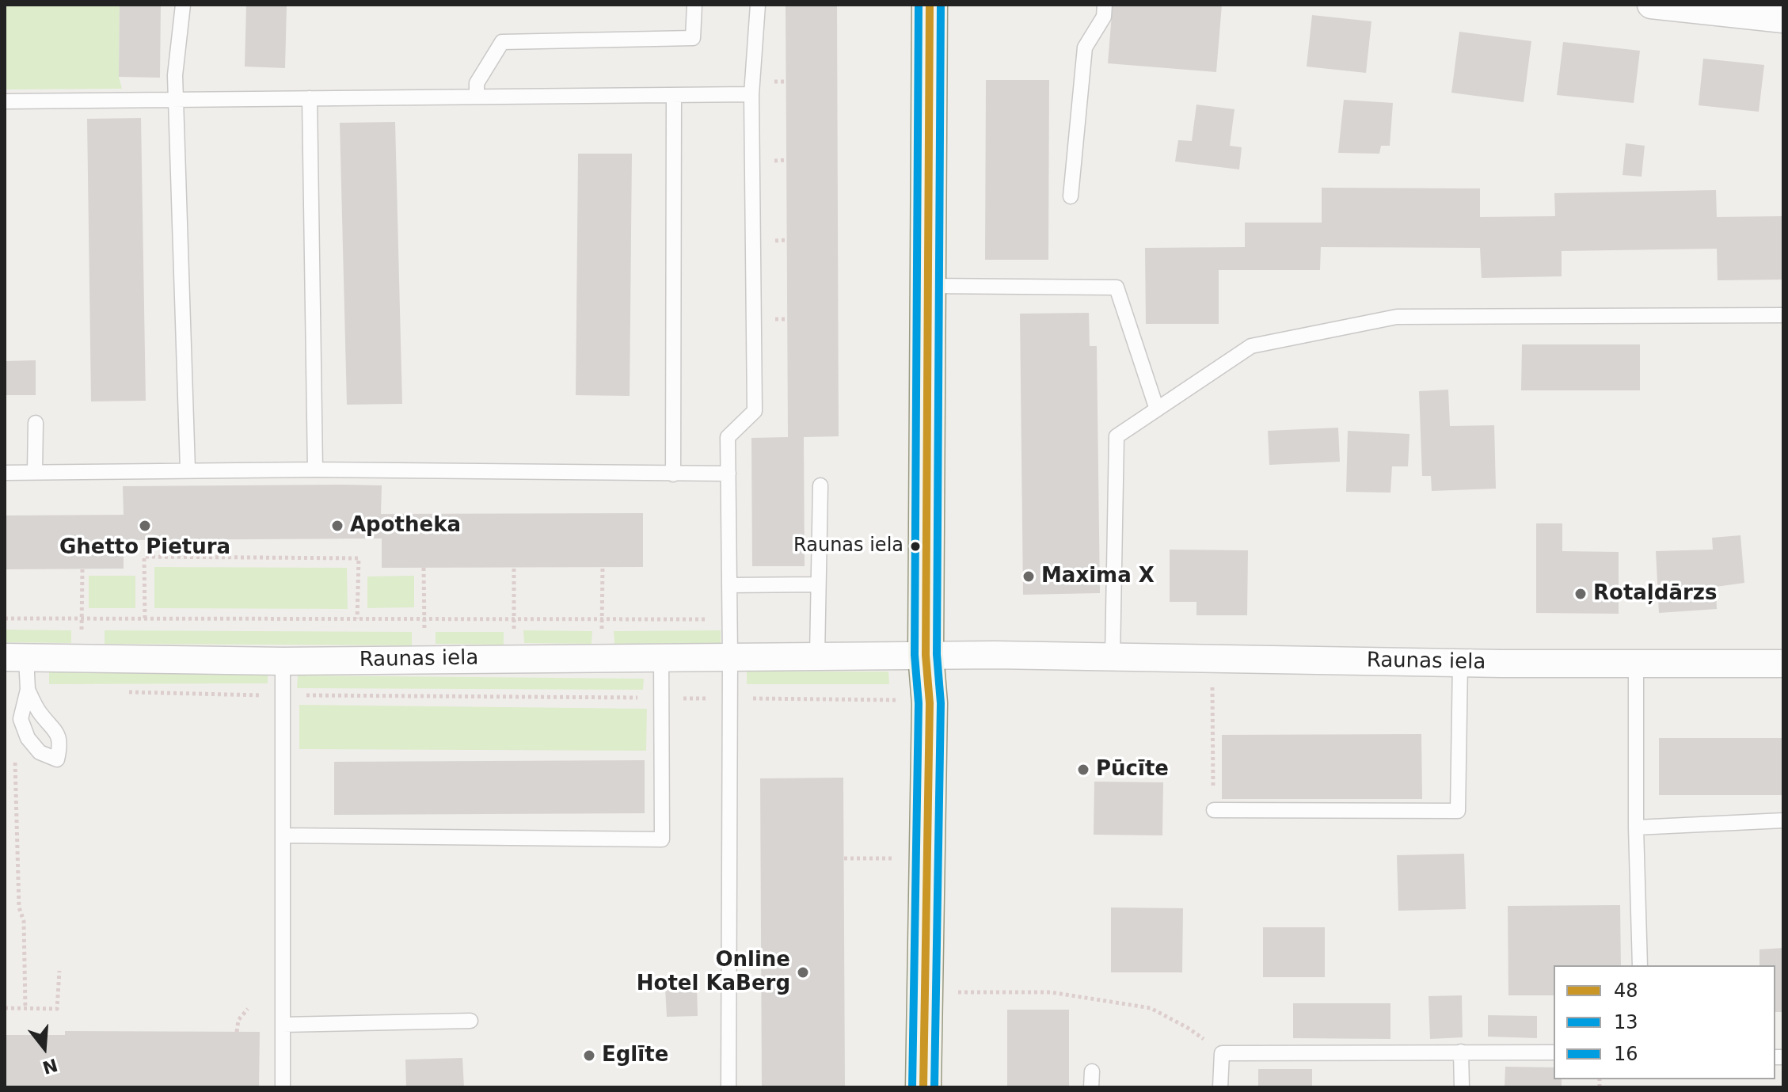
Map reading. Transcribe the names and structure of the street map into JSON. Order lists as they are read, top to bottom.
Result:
{
  "streets": {
    "street": ["Raunas iela"]
  },
  "places": [
    "Ghetto Pietura",
    "Apotheka",
    "Raunas iela",
    "Maxima X",
    "Rotaļdārzs",
    "Pūcīte",
    "Online Hotel KaBerg",
    "Eglīte"
  ],
  "lines": ["transit line 48", "transit line 13", "transit line 16"],
  "legend": ["48", "13", "16"],
  "north": "bottom"
}
